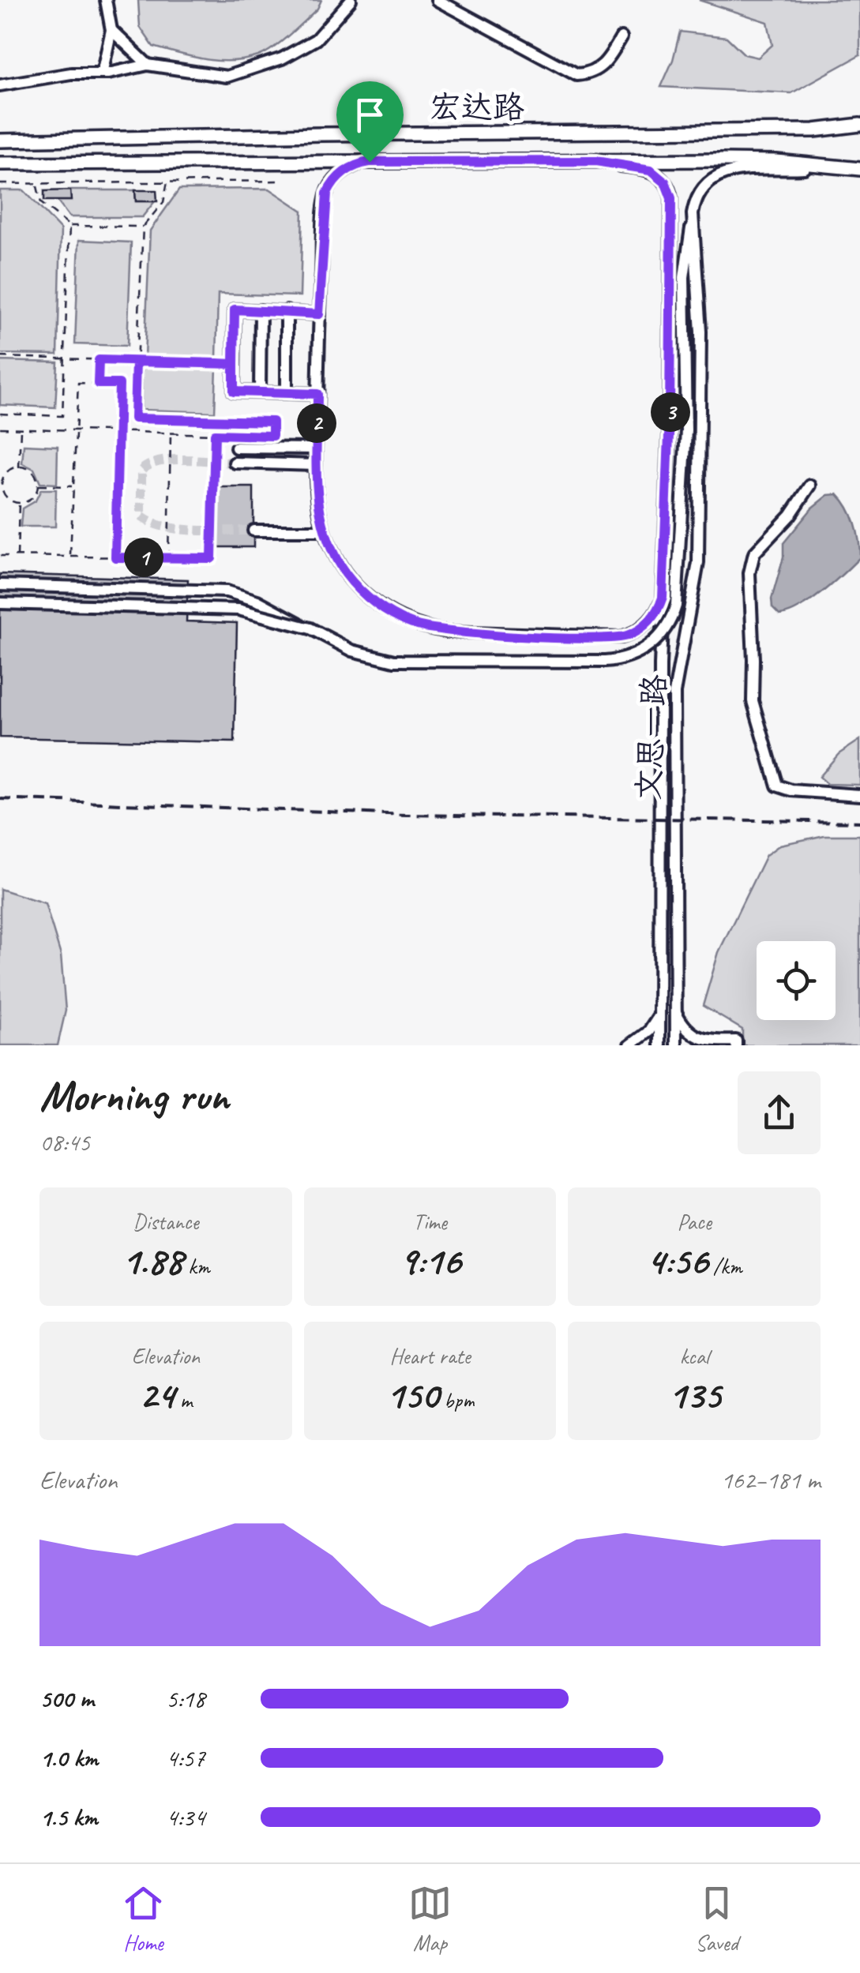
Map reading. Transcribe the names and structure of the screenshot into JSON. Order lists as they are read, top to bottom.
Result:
{
  "streets": {
    "main road": ["宏达路"],
    "street": ["文思一路"]
  },
  "crossings": [
    ["宏达路", "文思一路"]
  ],
  "page": {
    "pins": ["3", "2", "1"],
    "heading": ["Morning run", "08:45"],
    "stats": [
      ["Distance", "1.88 km"],
      ["Time", "9:16"],
      ["Pace", "4:56 /km"],
      ["Elevation", "24 m"],
      ["Heart rate", "150 bpm"],
      ["kcal", "135"]
    ],
    "chart": ["Elevation", "162–181 m"],
    "list": [
      {
        "name": "500 m",
        "note": "5:18"
      },
      {
        "name": "1.0 km",
        "note": "4:57"
      },
      {
        "name": "1.5 km",
        "note": "4:34"
      }
    ],
    "tabs": ["Home", "Map", "Saved"]
  }
}
